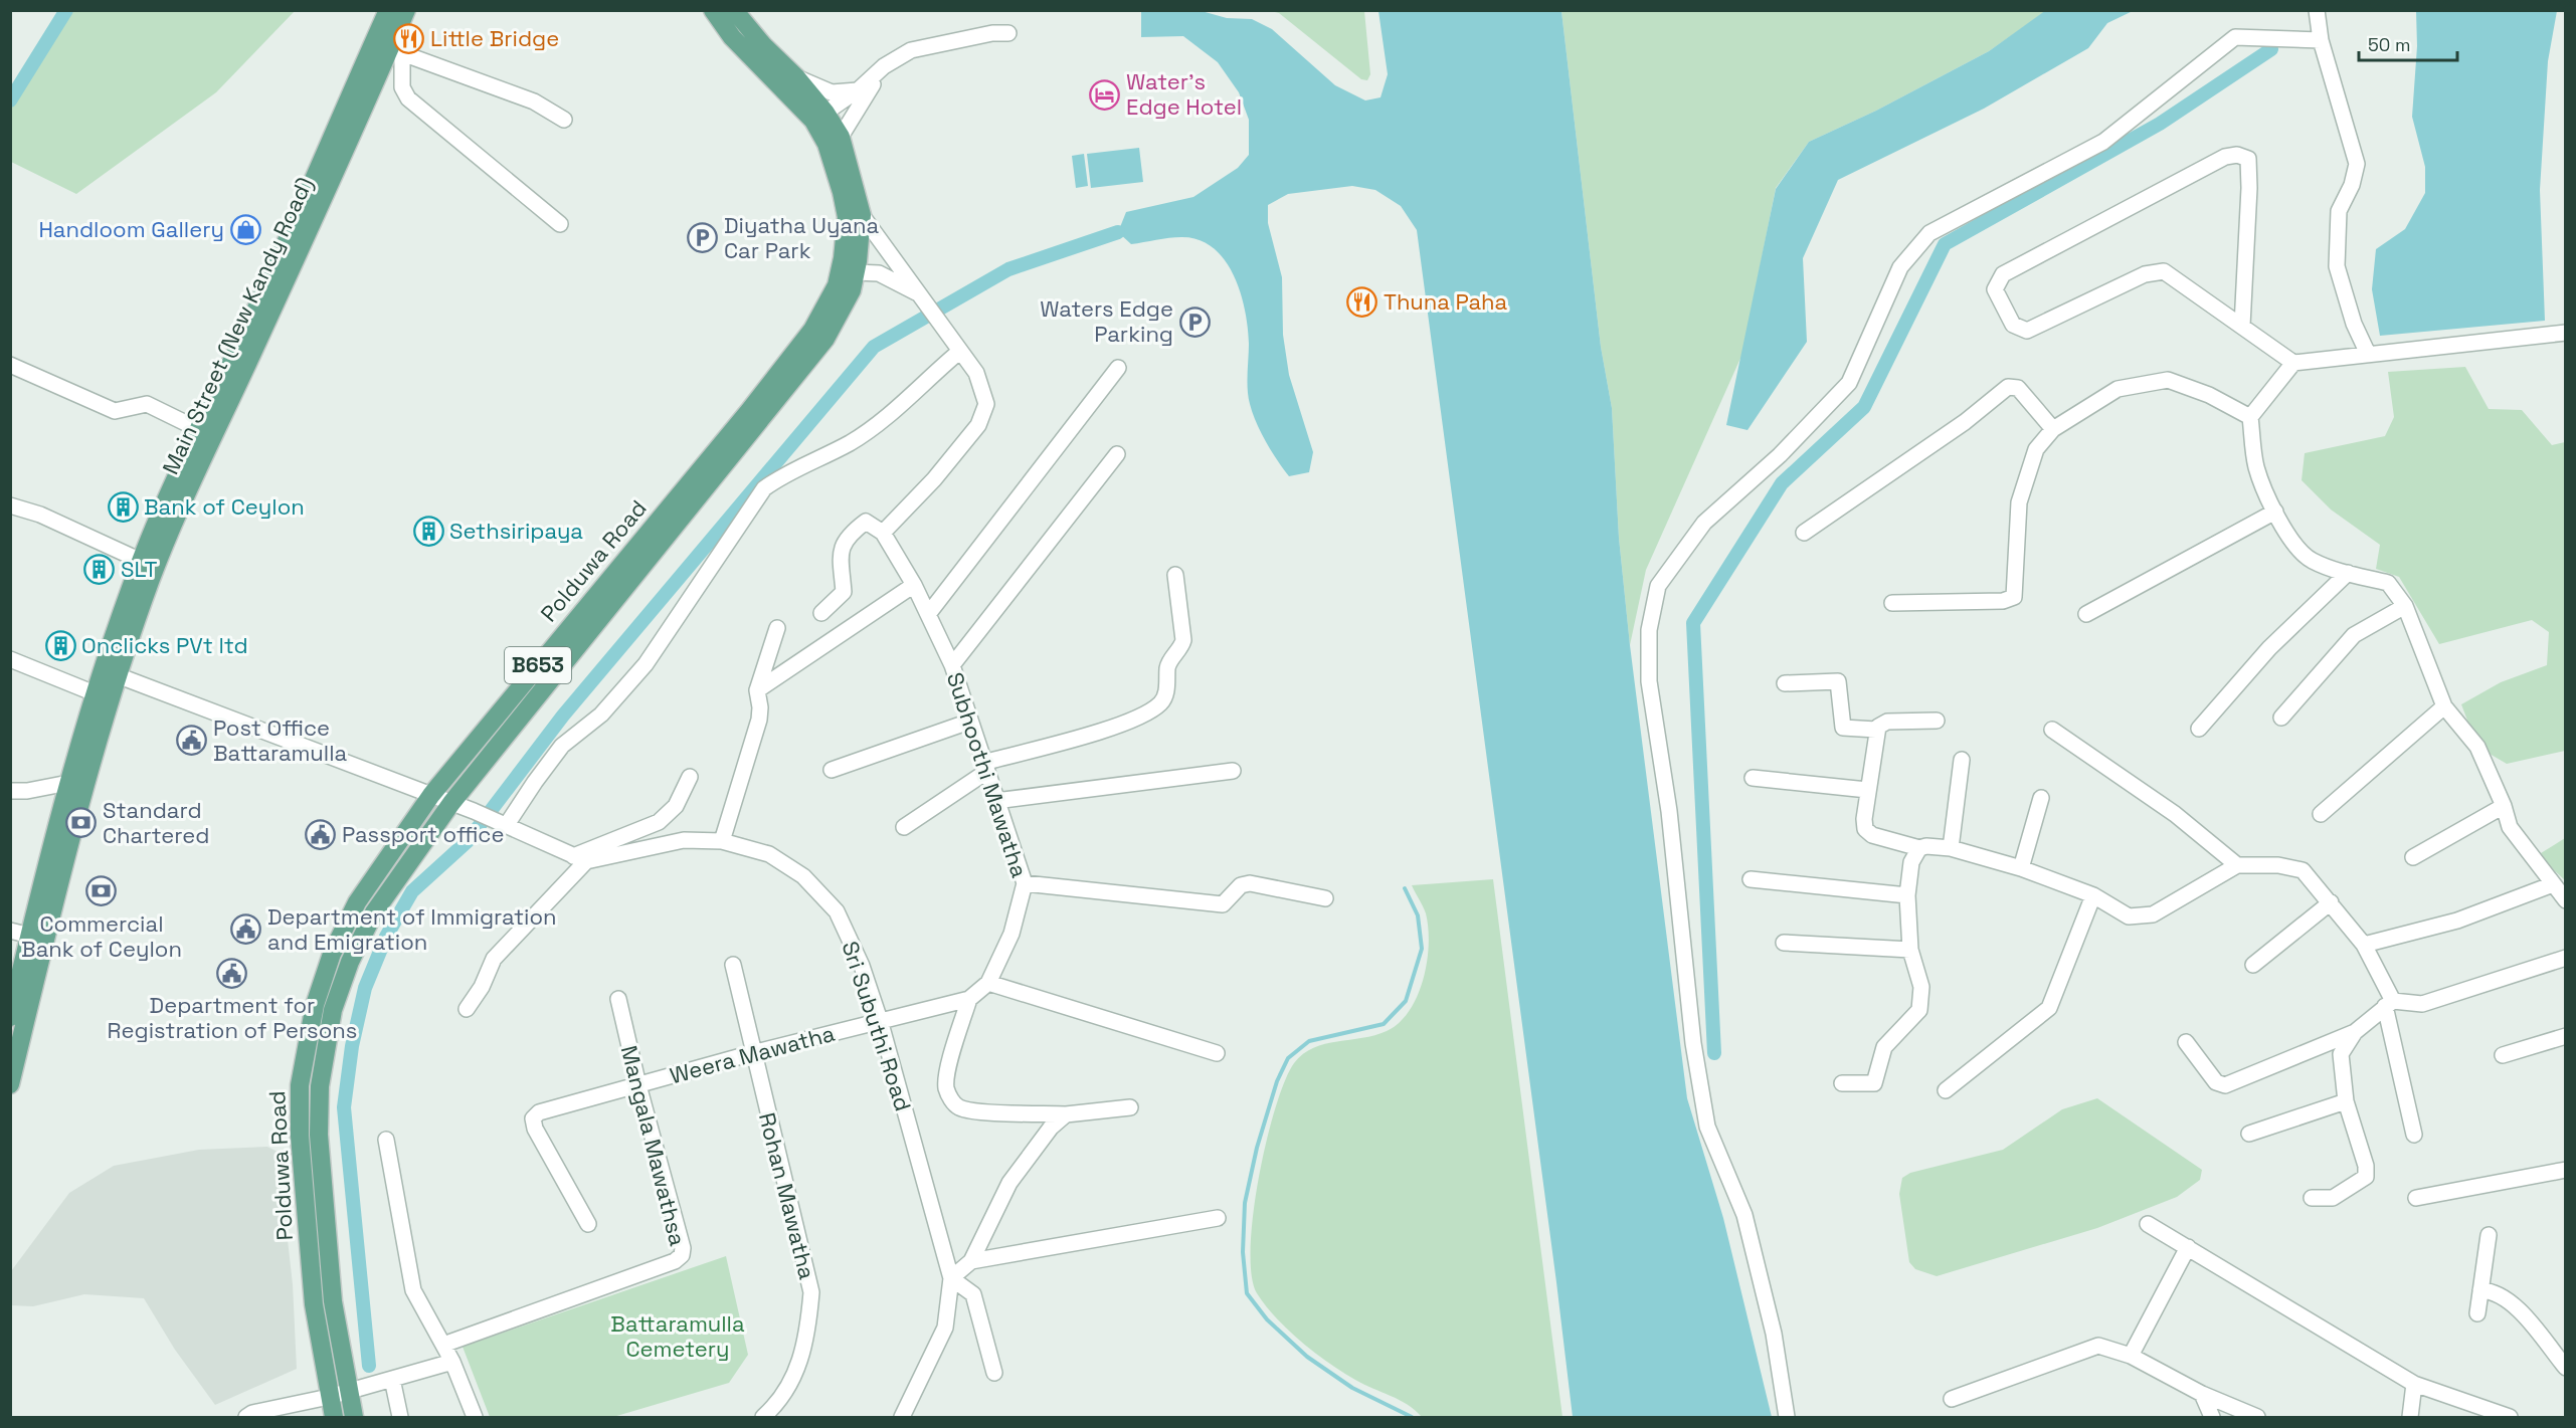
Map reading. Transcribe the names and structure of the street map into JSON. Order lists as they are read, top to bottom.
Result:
{
  "streets": {
    "main road": ["Main Street (New Kandy Road)", "Polduwa Road", "B653"],
    "street": [
      "Subhoothi Mawatha",
      "Sri Subuthi Road",
      "Weera Mawatha",
      "Mangala Mawathsa",
      "Rohan Mawatha"
    ]
  },
  "crossings": [
    ["Subhoothi Mawatha", "Sri Subuthi Road"],
    ["Subhoothi Mawatha", "Weera Mawatha"],
    ["Sri Subuthi Road", "Weera Mawatha"],
    ["Weera Mawatha", "Mangala Mawathsa"],
    ["Weera Mawatha", "Rohan Mawatha"]
  ],
  "parks": ["Battaramulla Cemetery"],
  "places": {
    "restaurant": ["Little Bridge", "Thuna Paha"],
    "hotel": ["Water's Edge Hotel"],
    "shop": ["Handloom Gallery"],
    "parking": ["Diyatha Uyana Car Park", "Waters Edge Parking"],
    "building": [
      "Bank of Ceylon",
      "Sethsiripaya",
      "SLT",
      "Onclicks PVt ltd"
    ],
    "public building": [
      "Post Office Battaramulla",
      "Passport office",
      "Department of Immigration and Emigration",
      "Department for Registration of Persons"
    ],
    "bank": ["Standard Chartered", "Commercial Bank of Ceylon"]
  },
  "scale_bar": "50 m"
}
